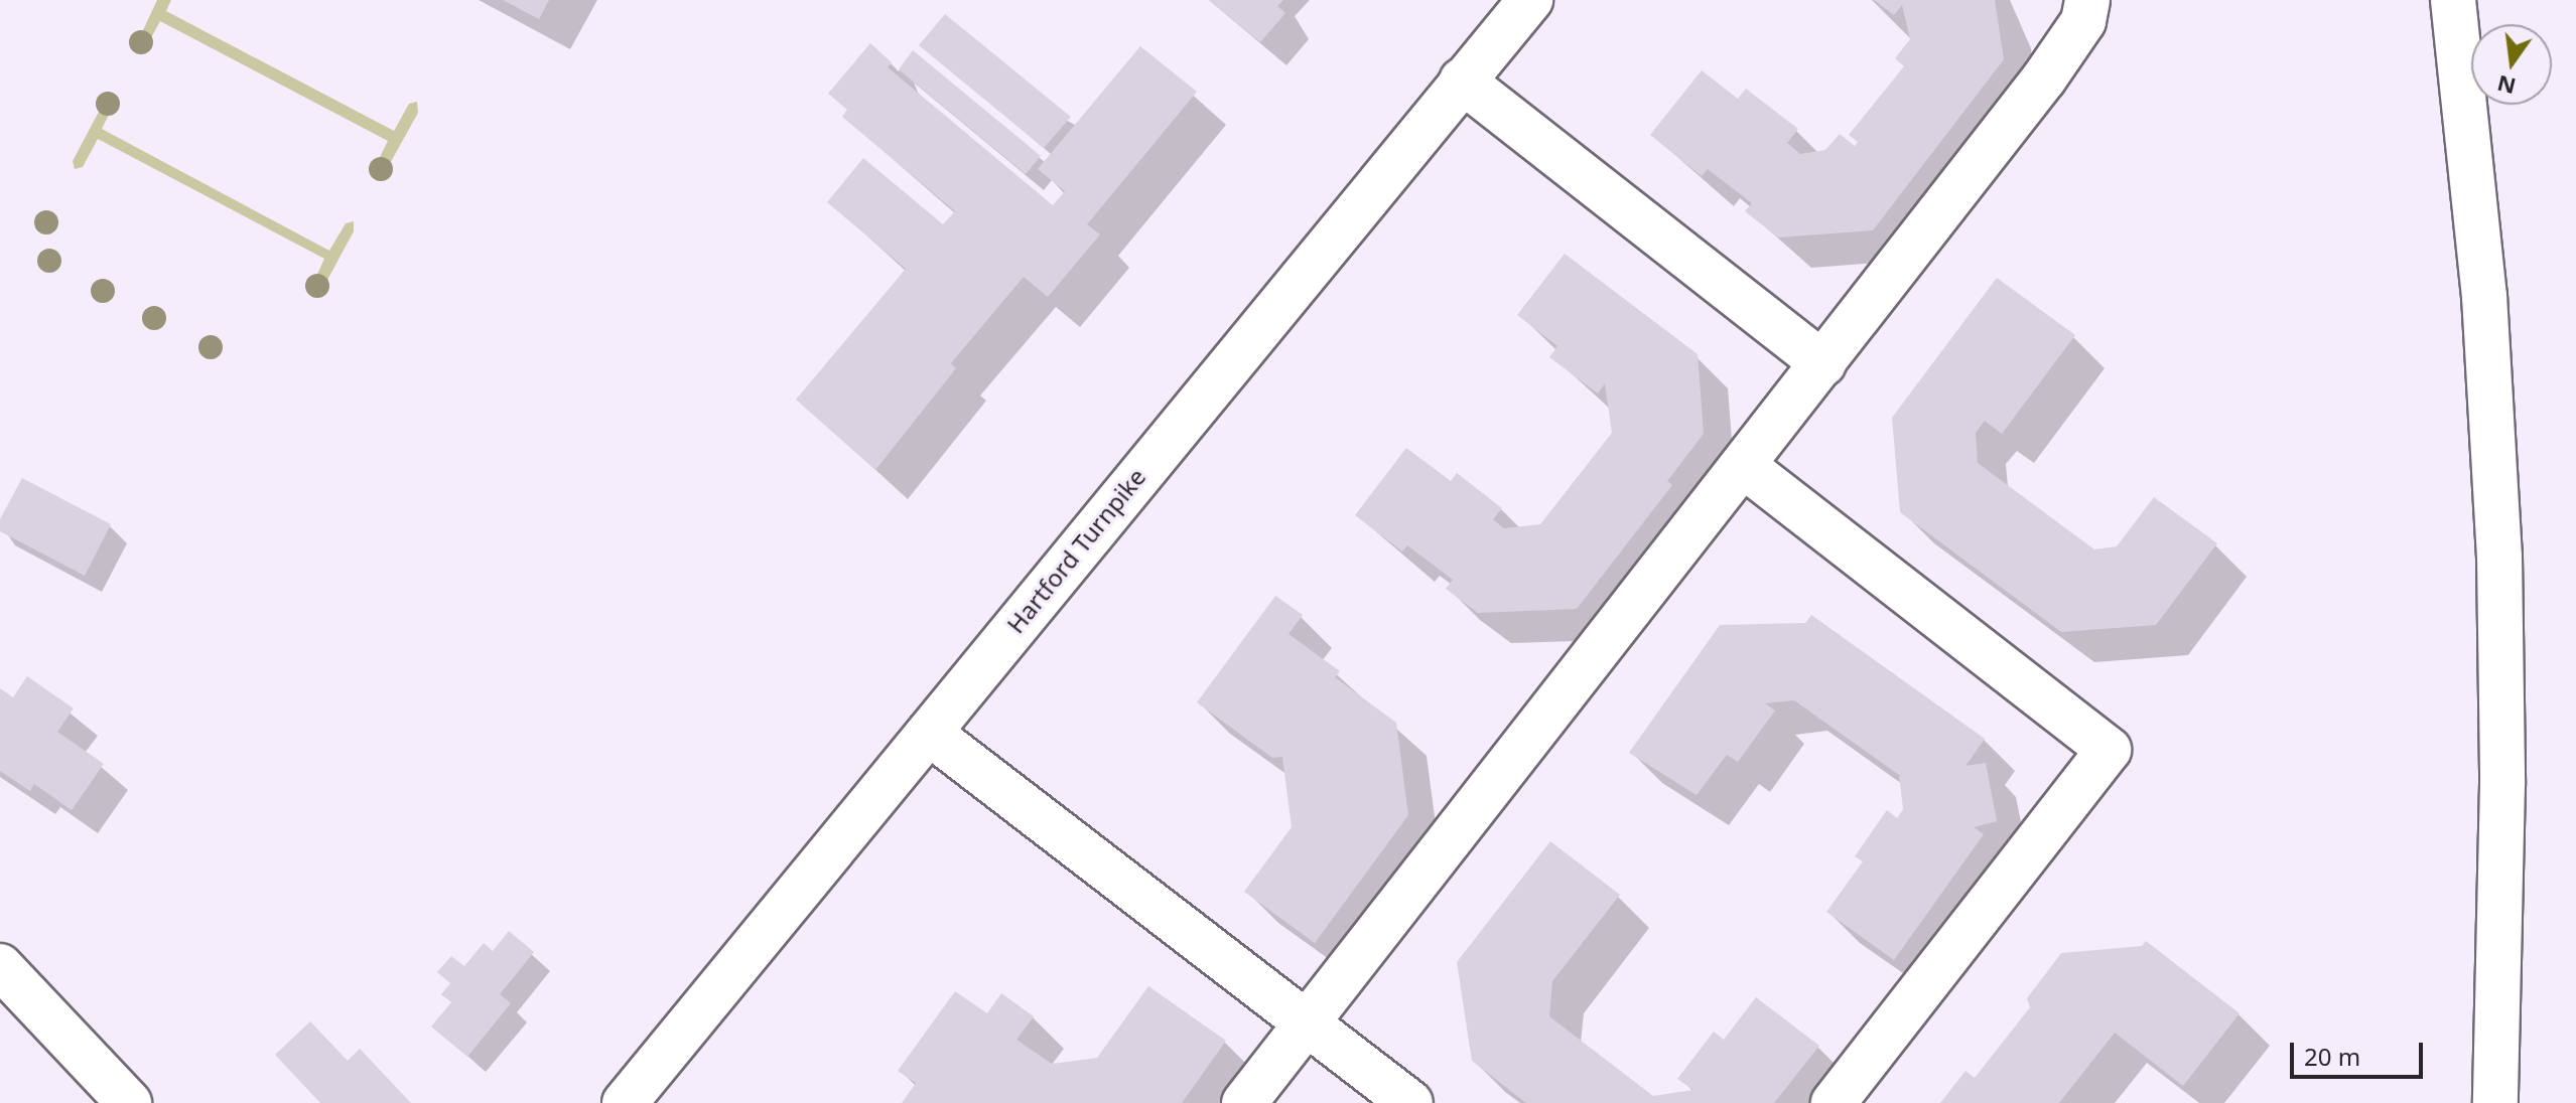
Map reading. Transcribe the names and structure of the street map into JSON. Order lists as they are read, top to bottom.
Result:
{
  "streets": {
    "main road": ["Hartford Turnpike"]
  },
  "scale_bar": "20 m",
  "north": "bottom"
}
